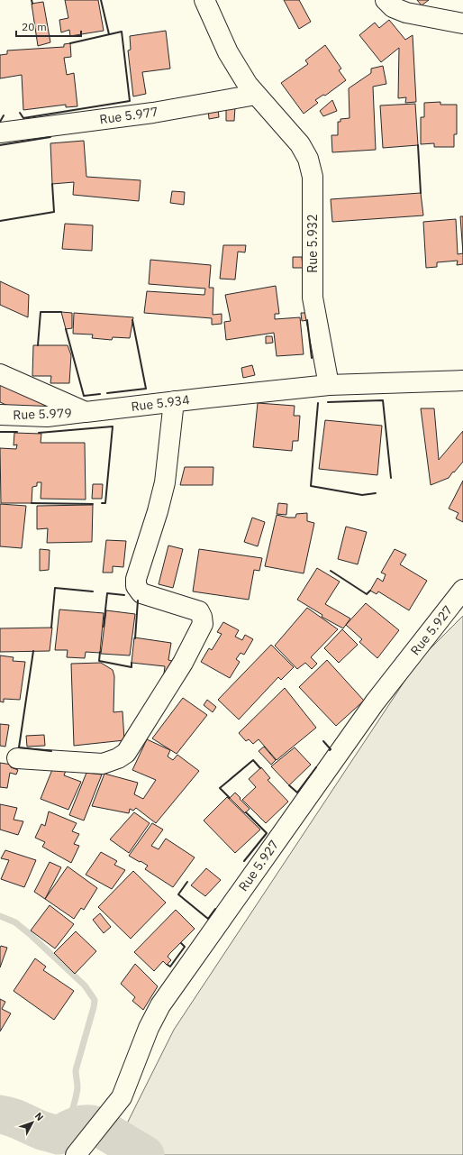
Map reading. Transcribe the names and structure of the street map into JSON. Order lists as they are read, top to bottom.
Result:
{
  "streets": {
    "street": [
      "Rue 5.977",
      "Rue 5.932",
      "Rue 5.934",
      "Rue 5.979",
      "Rue 5.927"
    ]
  },
  "crossings": [
    ["Rue 5.977", "Rue 5.932"],
    ["Rue 5.932", "Rue 5.934"],
    ["Rue 5.934", "Rue 5.979"]
  ],
  "scale_bar": "20 m",
  "north": "top right"
}
